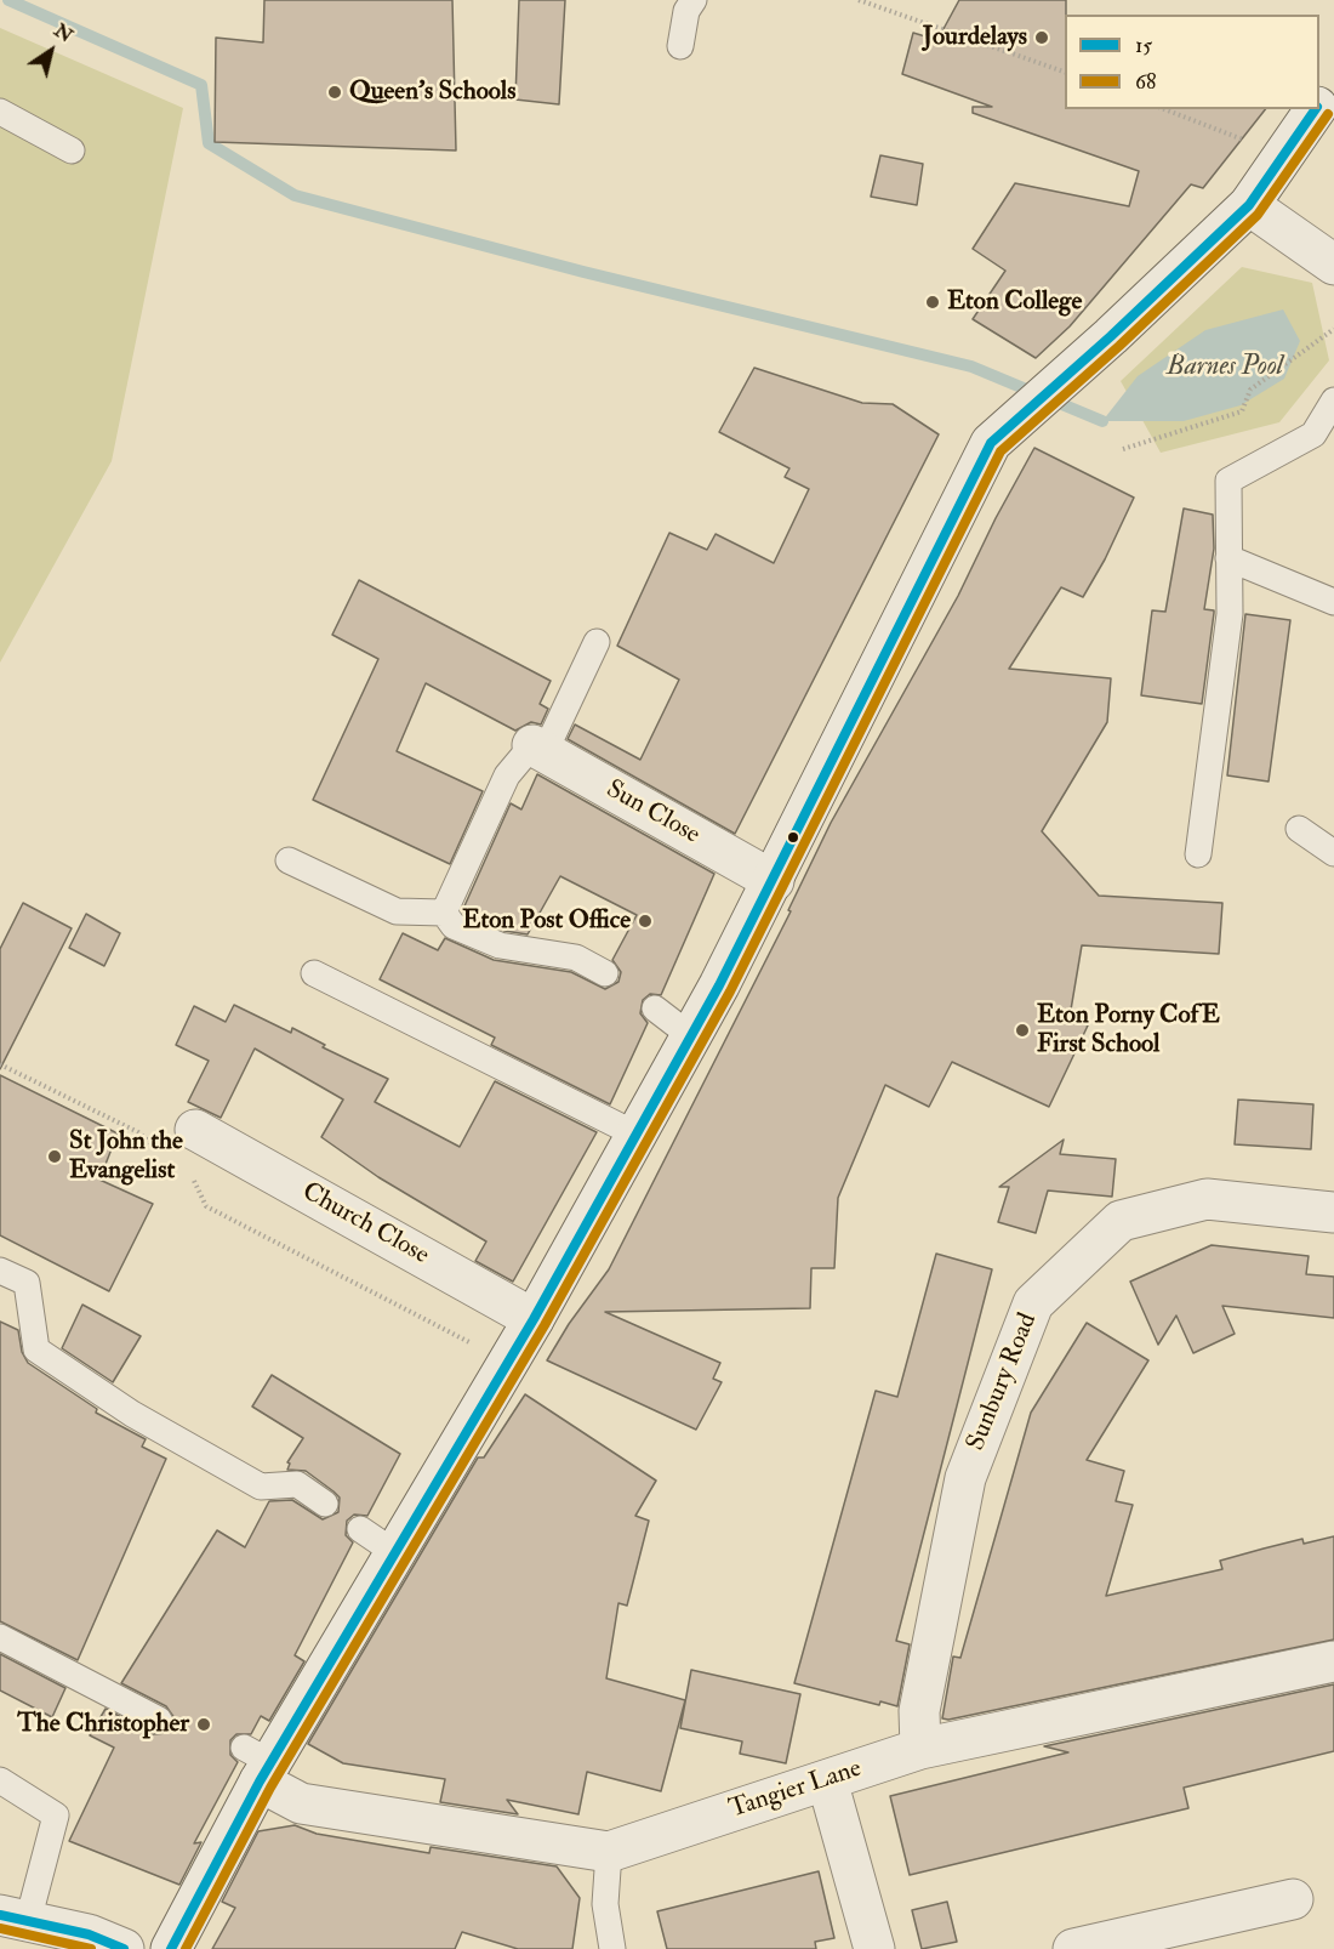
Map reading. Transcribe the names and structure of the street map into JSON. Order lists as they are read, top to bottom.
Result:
{
  "streets": {
    "street": [
      "Sun Close",
      "Church Close",
      "Sunbury Road",
      "Tangier Lane"
    ]
  },
  "crossings": [
    ["Sunbury Road", "Tangier Lane"]
  ],
  "water": ["Barnes Pool"],
  "places": [
    "Jourdelays",
    "Queen's Schools",
    "Eton College",
    "Eton Post Office",
    "Eton Porny CofE First School",
    "St John the Evangelist",
    "The Christopher"
  ],
  "lines": ["transit line 15", "transit line 68"],
  "legend": ["15", "68"],
  "north": "top right"
}
